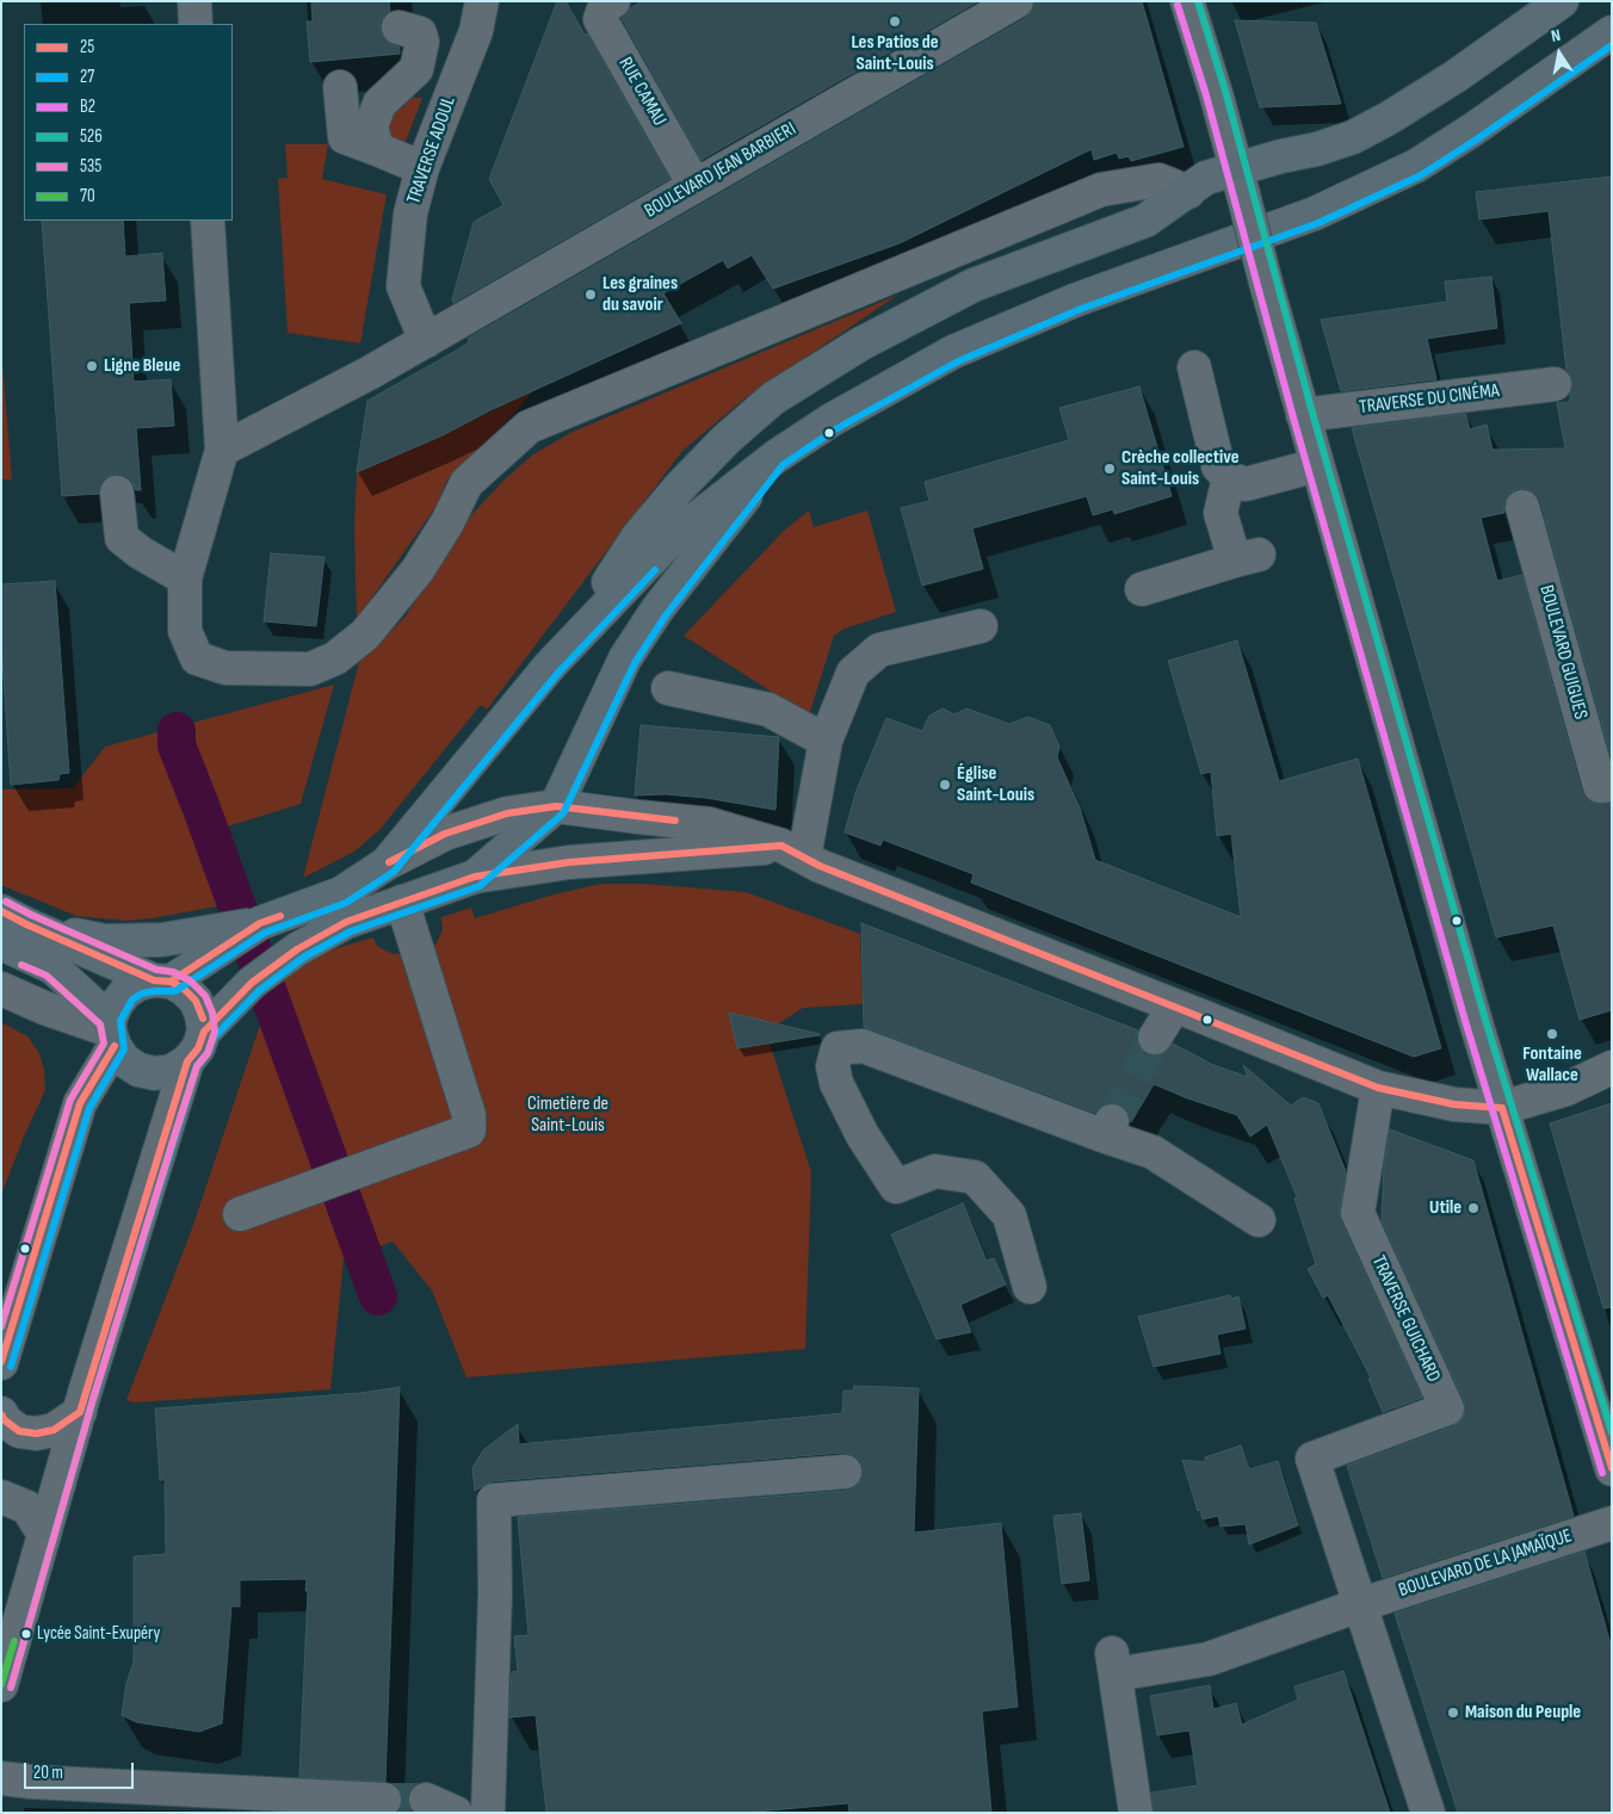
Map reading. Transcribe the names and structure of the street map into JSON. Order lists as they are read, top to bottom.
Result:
{
  "streets": {
    "street": [
      "RUE CAMAU",
      "TRAVERSE ADOUL",
      "BOULEVARD JEAN BARBIERI",
      "TRAVERSE DU CINÉMA",
      "BOULEVARD GUIGUES",
      "TRAVERSE GUICHARD",
      "BOULEVARD DE LA JAMAÏQUE"
    ]
  },
  "crossings": [
    ["RUE CAMAU", "BOULEVARD JEAN BARBIERI"],
    ["TRAVERSE ADOUL", "BOULEVARD JEAN BARBIERI"],
    ["TRAVERSE GUICHARD", "BOULEVARD DE LA JAMAÏQUE"]
  ],
  "parks": ["Cimetière de Saint-Louis"],
  "places": [
    "Les Patios de Saint-Louis",
    "Les graines du savoir",
    "Ligne Bleue",
    "Crèche collective Saint-Louis",
    "Église Saint-Louis",
    "Fontaine Wallace",
    "Utile",
    "Lycée Saint-Exupéry",
    "Maison du Peuple"
  ],
  "lines": [
    "transit line 526",
    "transit line B2",
    "transit line 27",
    "transit line 25",
    "transit line 535",
    "transit line 70"
  ],
  "legend": [
    "25",
    "27",
    "B2",
    "526",
    "535",
    "70"
  ],
  "scale_bar": "20 m",
  "north": "top"
}
